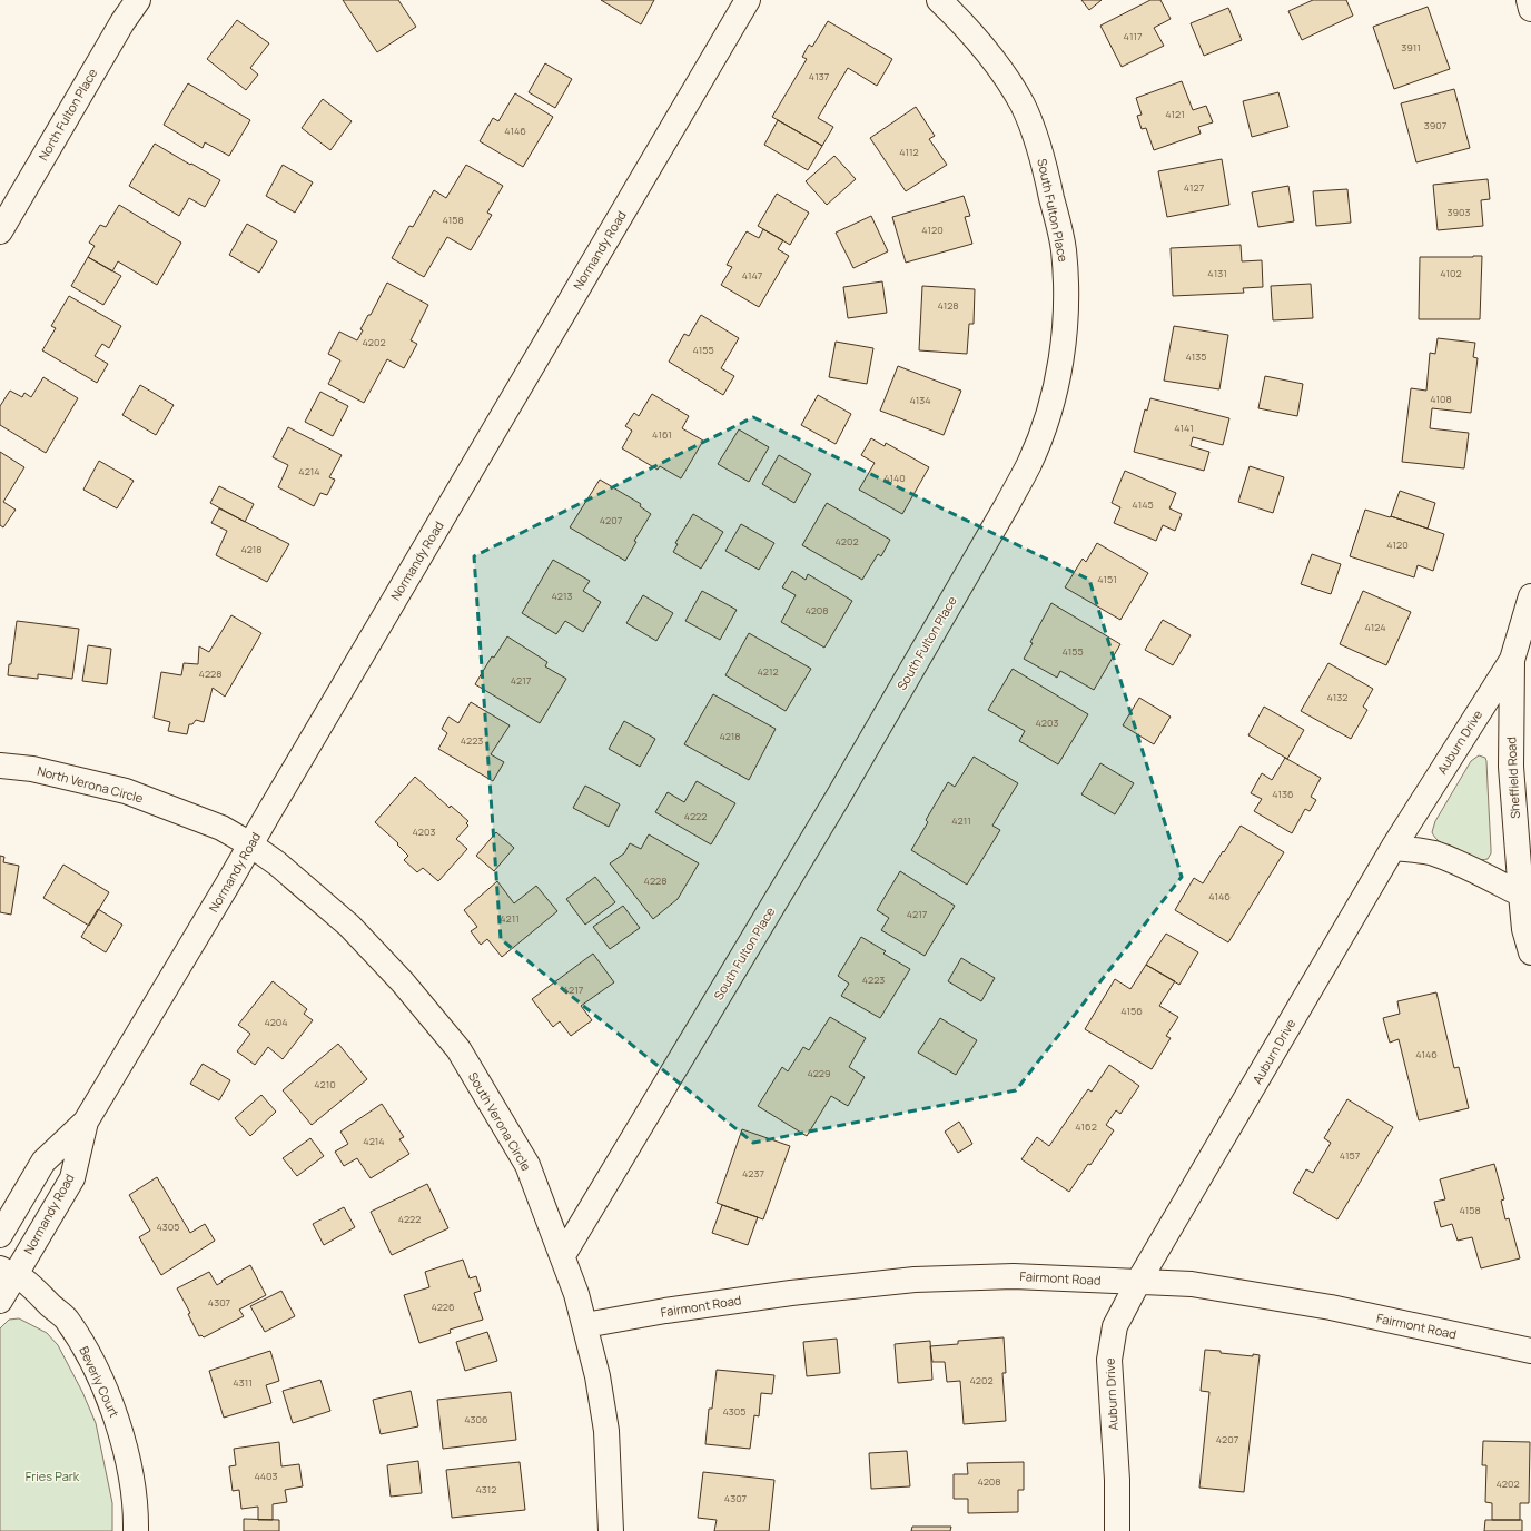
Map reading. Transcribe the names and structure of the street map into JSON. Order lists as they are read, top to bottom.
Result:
{
  "streets": {
    "street": [
      "North Fulton Place",
      "South Fulton Place",
      "Normandy Road",
      "Auburn Drive",
      "Sheffield Road",
      "North Verona Circle",
      "South Verona Circle",
      "Fairmont Road",
      "Beverly Court"
    ]
  },
  "crossings": [
    ["South Fulton Place", "South Verona Circle"],
    ["Normandy Road", "North Verona Circle"],
    ["Normandy Road", "South Verona Circle"],
    ["Normandy Road", "Beverly Court"],
    ["Auburn Drive", "Sheffield Road"],
    ["Auburn Drive", "Fairmont Road"],
    ["North Verona Circle", "South Verona Circle"],
    ["South Verona Circle", "Fairmont Road"]
  ],
  "parks": ["Fries Park"],
  "house_numbers": [
    "4117",
    "3911",
    "4137",
    "4121",
    "3907",
    "4146",
    "4112",
    "4127",
    "3903",
    "4158",
    "4120",
    "4131",
    "4102",
    "4147",
    "4128",
    "4202",
    "4155",
    "4135",
    "4108",
    "4134",
    "4141",
    "4161",
    "4214",
    "4140",
    "4145",
    "4207",
    "4202",
    "4120",
    "4218",
    "4151",
    "4213",
    "4208",
    "4124",
    "4155",
    "4212",
    "4228",
    "4217",
    "4132",
    "4203",
    "4218",
    "4223",
    "4136",
    "4222",
    "4211",
    "4203",
    "4228",
    "4146",
    "4217",
    "4211",
    "4223",
    "4217",
    "4156",
    "4204",
    "4146",
    "4229",
    "4210",
    "4162",
    "4214",
    "4157",
    "4237",
    "4158",
    "4222",
    "4305",
    "4307",
    "4226",
    "4202",
    "4311",
    "4305",
    "4306",
    "4207",
    "4403",
    "4208",
    "4202",
    "4312",
    "4307"
  ]
}
